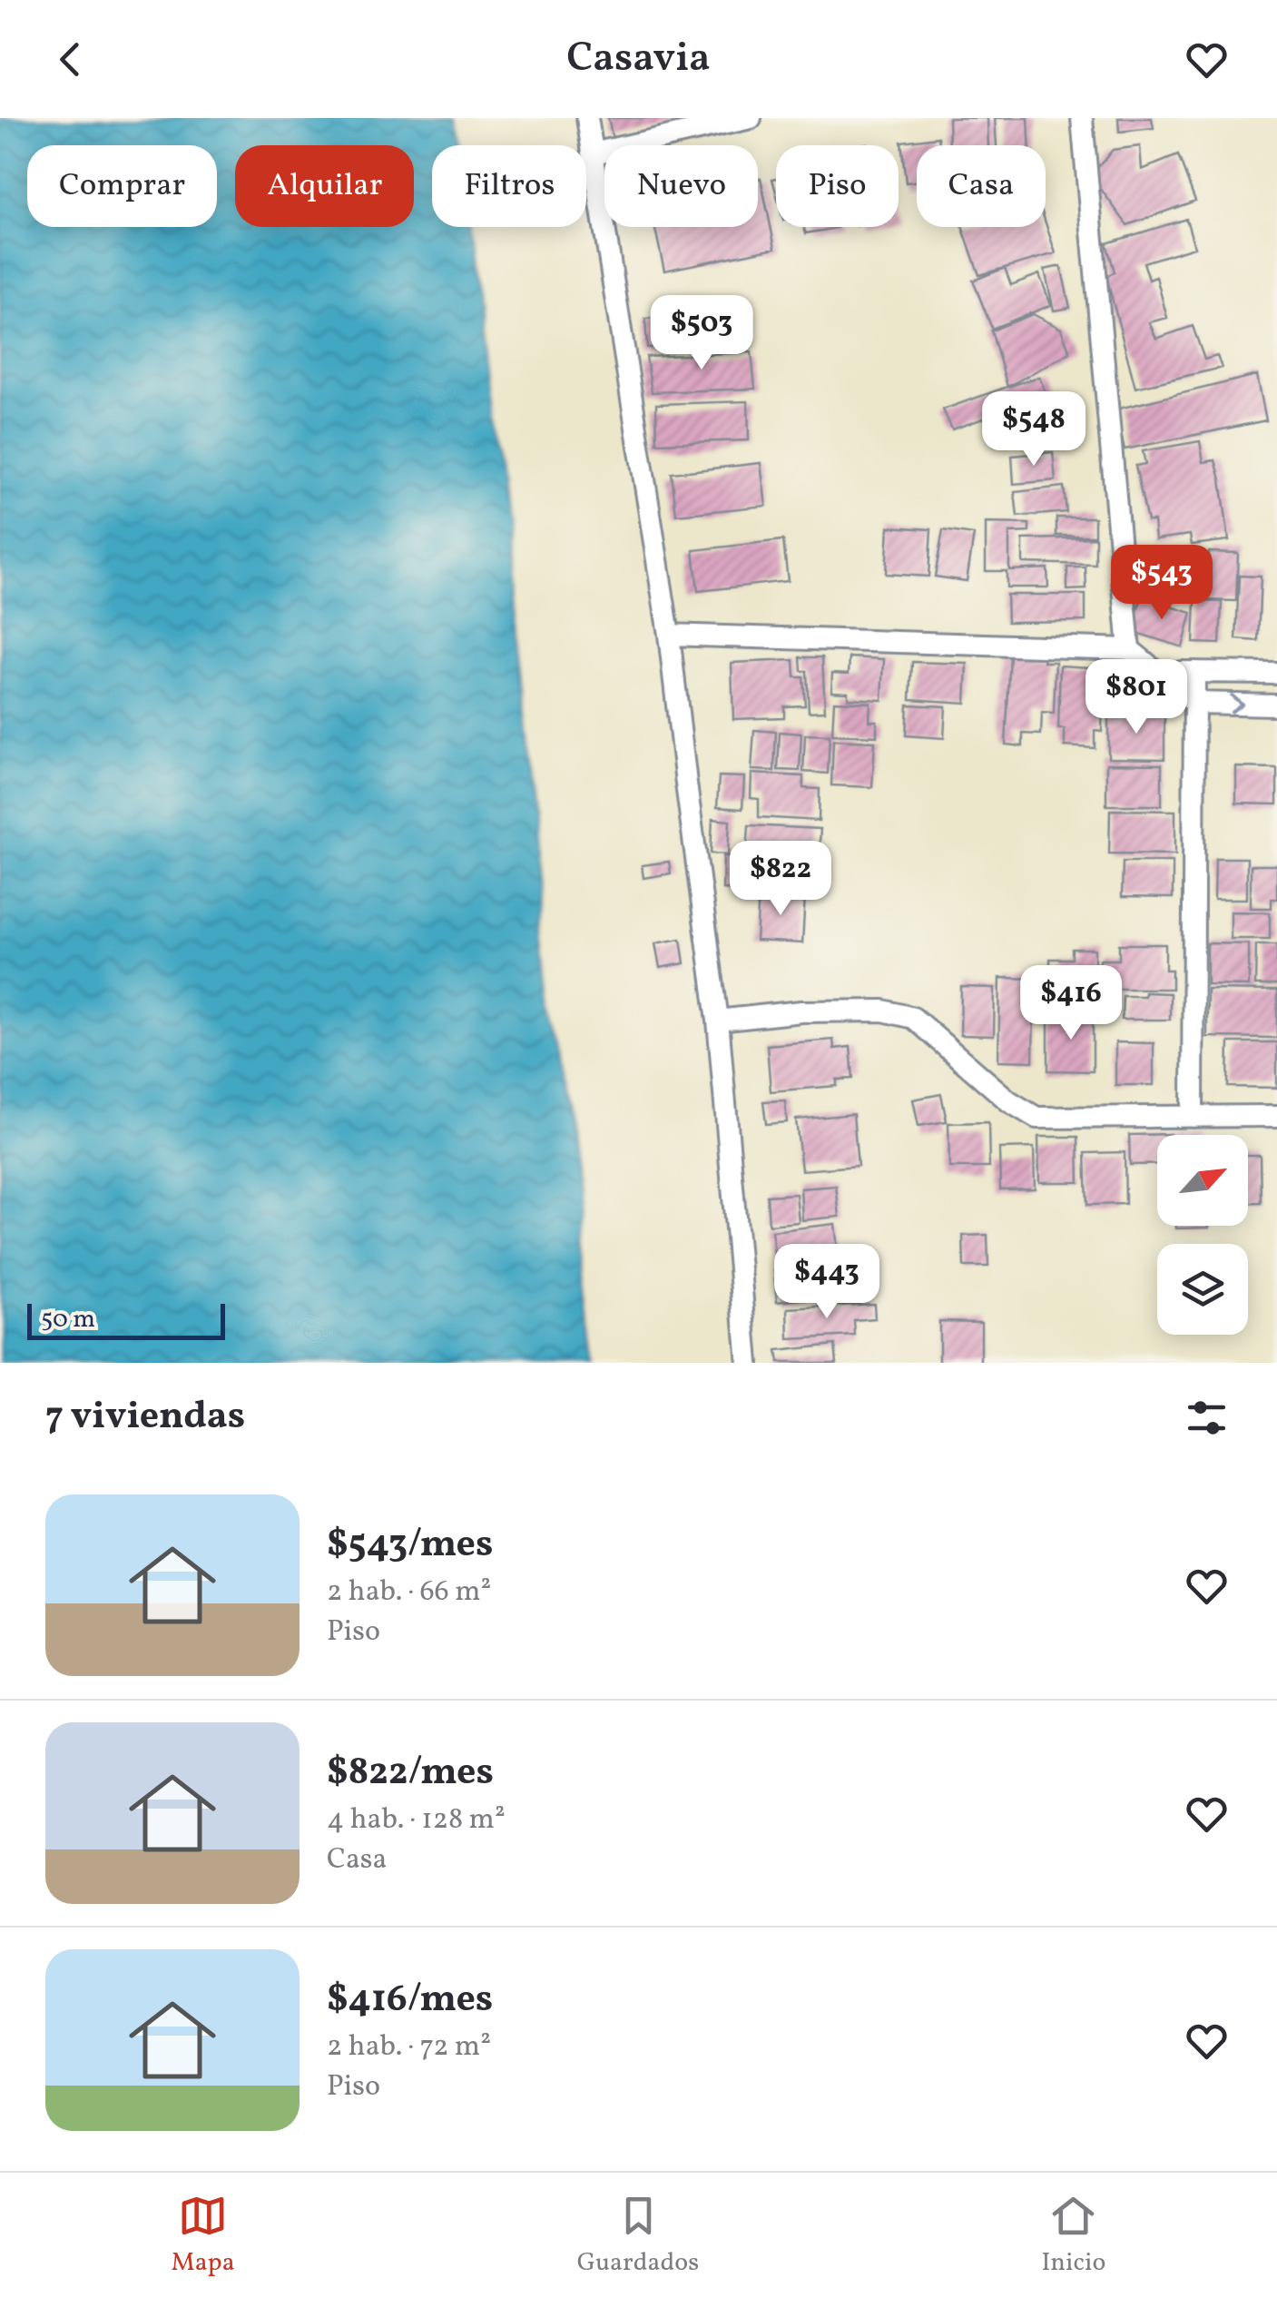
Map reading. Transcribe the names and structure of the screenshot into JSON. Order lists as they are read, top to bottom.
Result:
{
  "scale_bar": "50 m",
  "north": "top right",
  "page": {
    "header": "Casavia",
    "chip": [
      "Comprar",
      "Alquilar",
      "Filtros",
      "Nuevo",
      "Piso",
      "Casa"
    ],
    "price": [
      "$503",
      "$548",
      "$543",
      "$801",
      "$822",
      "$416",
      "$443"
    ],
    "scale": "50 m",
    "heading": "7 viviendas",
    "list": [
      {
        "name": "$543/mes",
        "note": "2 hab. · 66 m² · Piso"
      },
      {
        "name": "$822/mes",
        "note": "4 hab. · 128 m² · Casa"
      },
      {
        "name": "$416/mes",
        "note": "2 hab. · 72 m² · Piso"
      }
    ],
    "tabs": ["Mapa", "Guardados", "Inicio"]
  }
}
